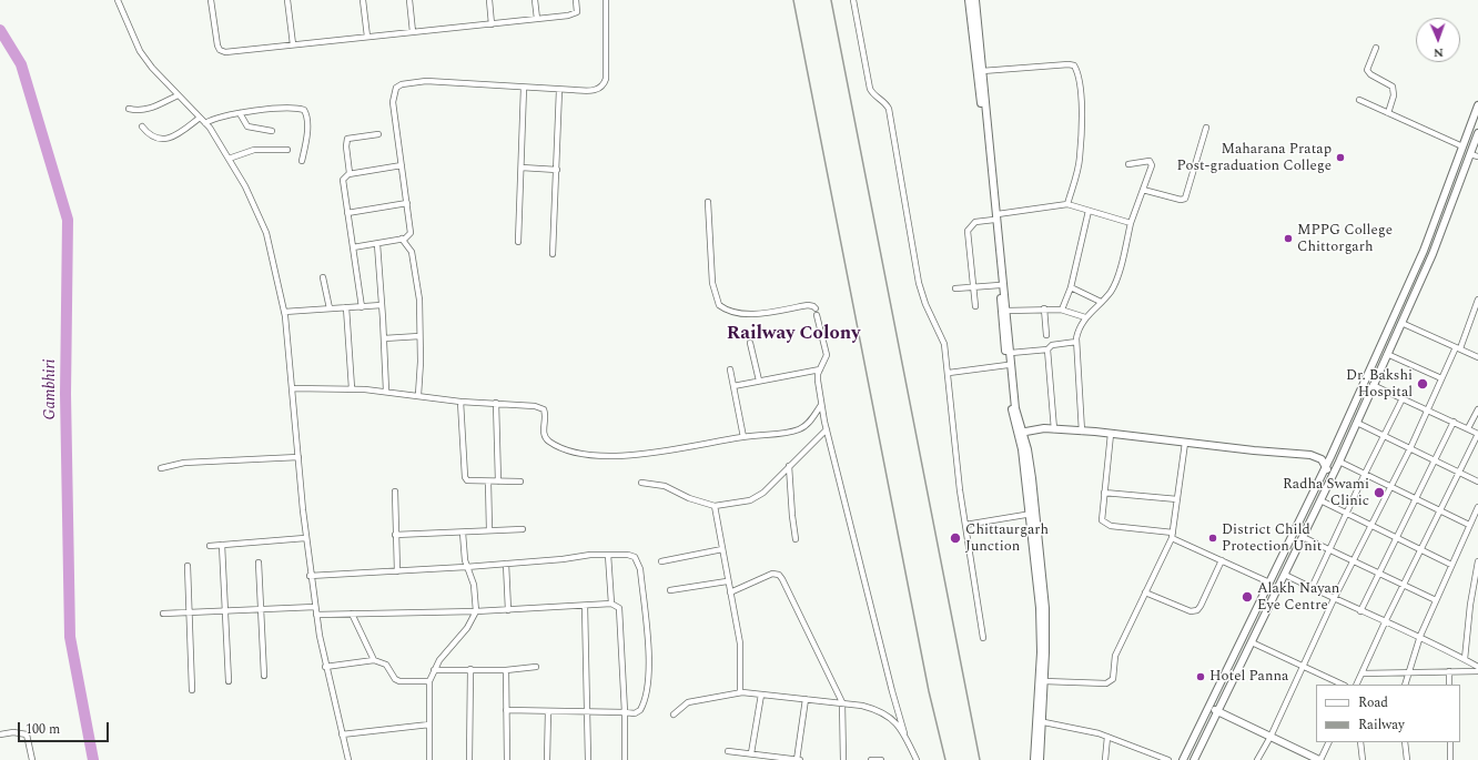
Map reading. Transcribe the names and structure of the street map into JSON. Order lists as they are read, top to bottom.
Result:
{
  "districts": ["Railway Colony"],
  "water": ["Gambhiri"],
  "places": [
    "Maharana Pratap Post-graduation College",
    "MPPG College Chittorgarh",
    "Dr. Bakshi Hospital",
    "Radha Swami Clinic",
    "Chittaurgarh Junction",
    "District Child Protection Unit",
    "Alakh Nayan Eye Centre",
    "Hotel Panna"
  ],
  "legend": ["Road", "Railway"],
  "scale_bar": "100 m",
  "north": "bottom"
}
